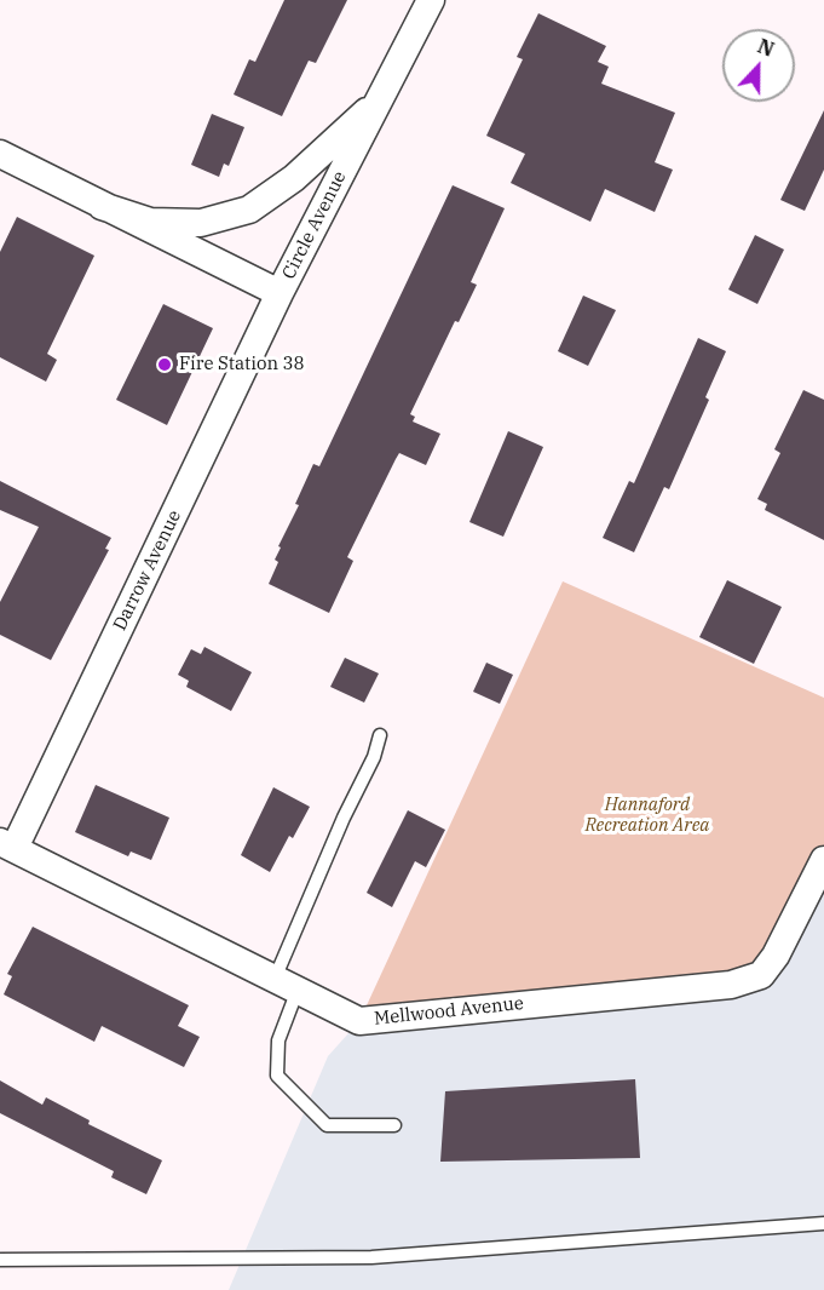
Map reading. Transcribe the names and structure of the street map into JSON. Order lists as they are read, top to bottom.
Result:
{
  "streets": {
    "street": ["Circle Avenue", "Darrow Avenue", "Mellwood Avenue"]
  },
  "crossings": [
    ["Circle Avenue", "Darrow Avenue"],
    ["Darrow Avenue", "Mellwood Avenue"]
  ],
  "parks": ["Hannaford Recreation Area"],
  "places": ["Fire Station 38"],
  "north": "top"
}
